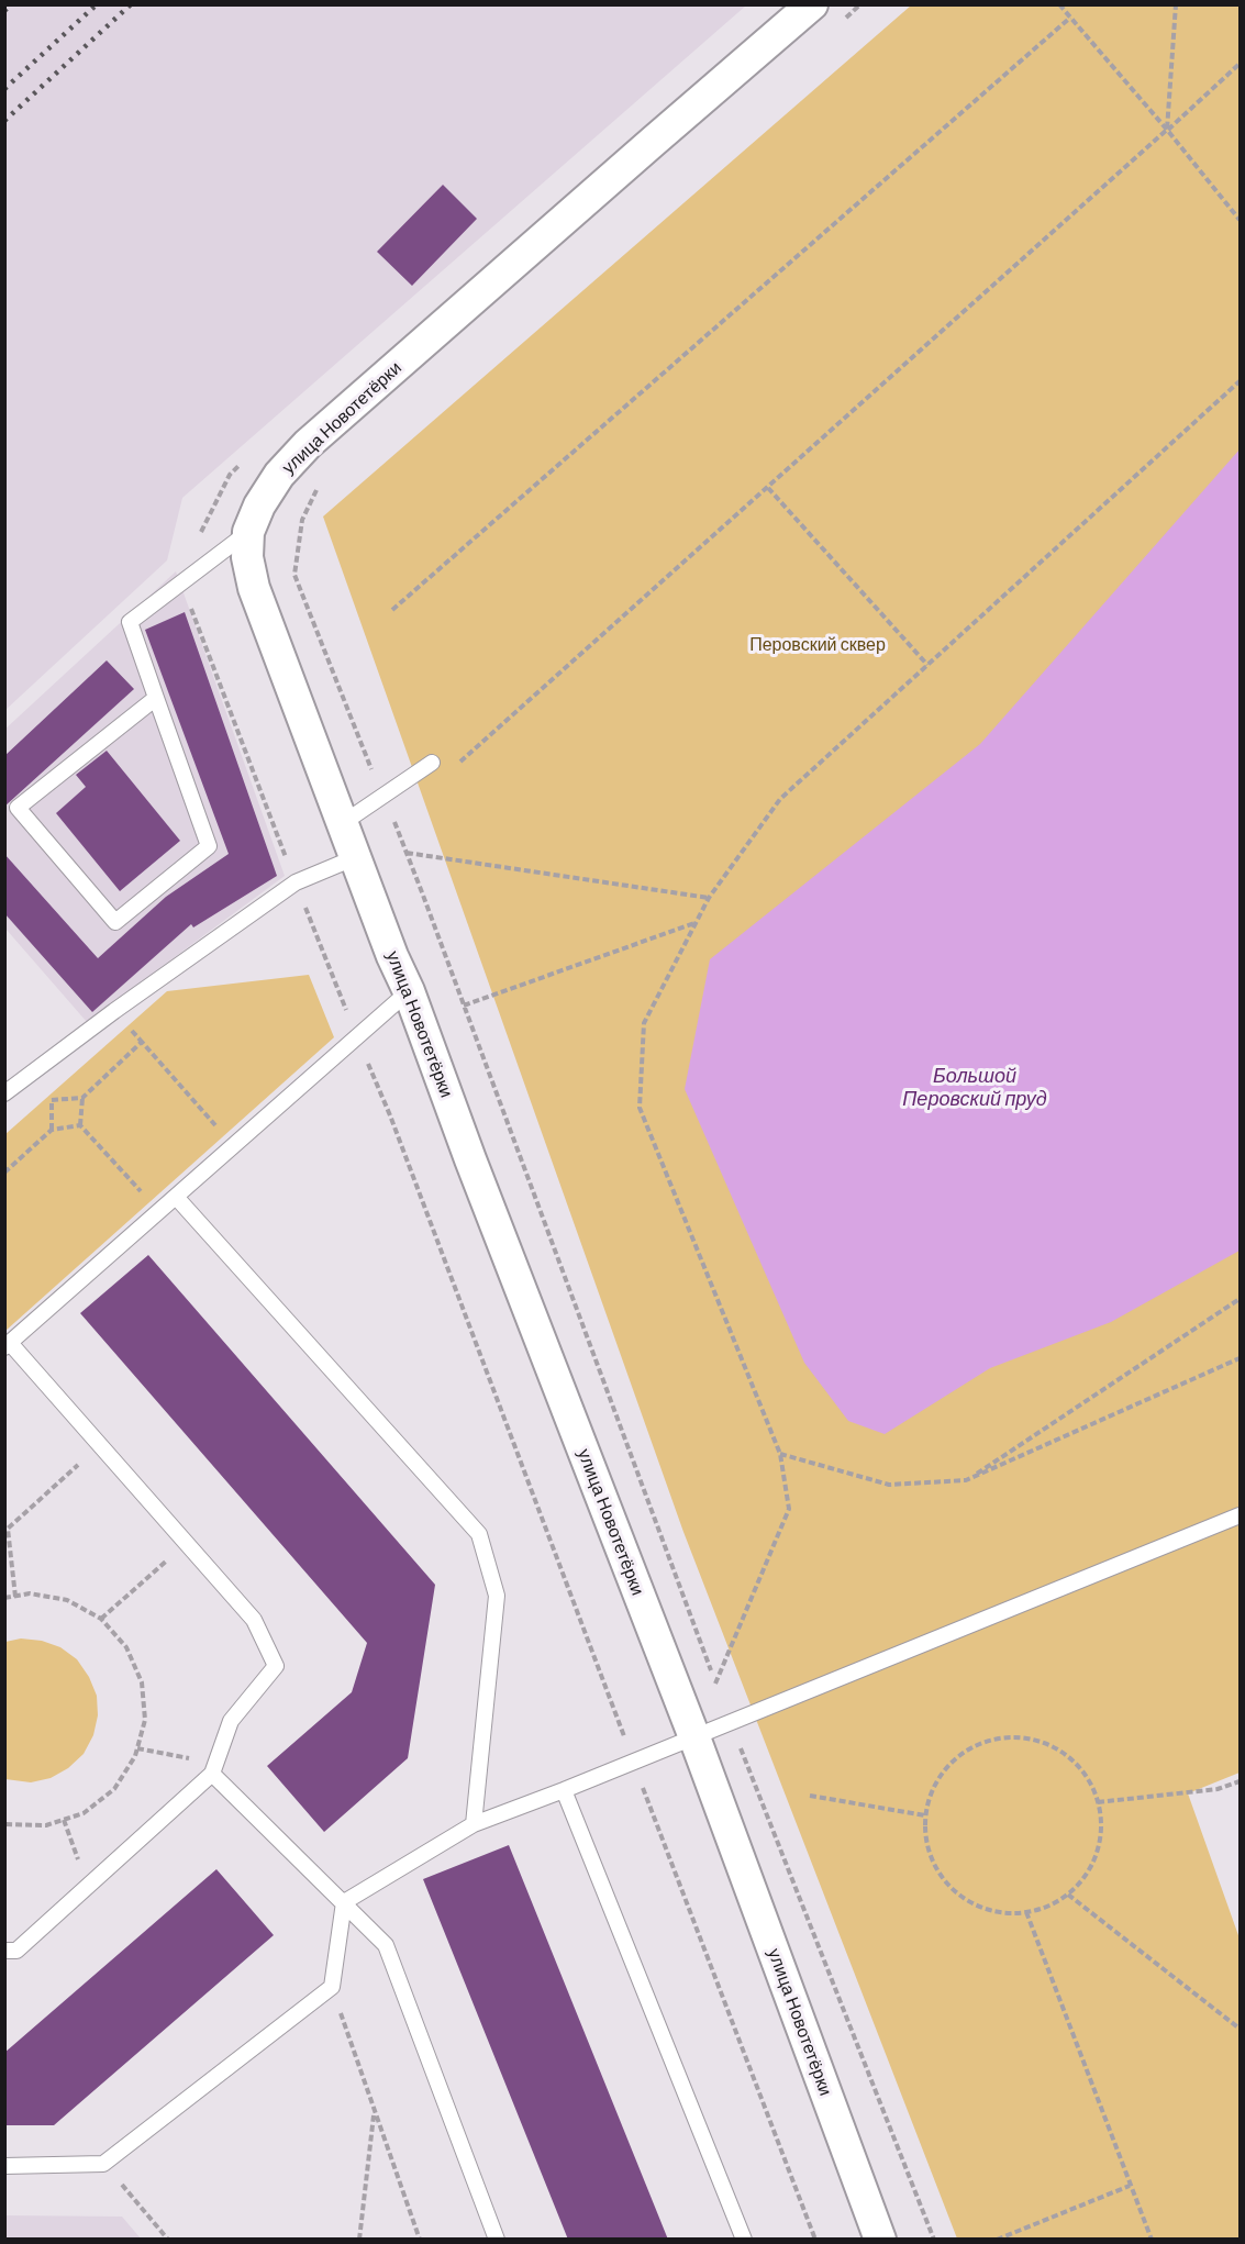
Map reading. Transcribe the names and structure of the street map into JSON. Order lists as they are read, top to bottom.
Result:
{
  "streets": {
    "street": ["улица Новотетёрки"]
  },
  "water": ["Большой Перовский пруд"],
  "parks": ["Перовский сквер"]
}
